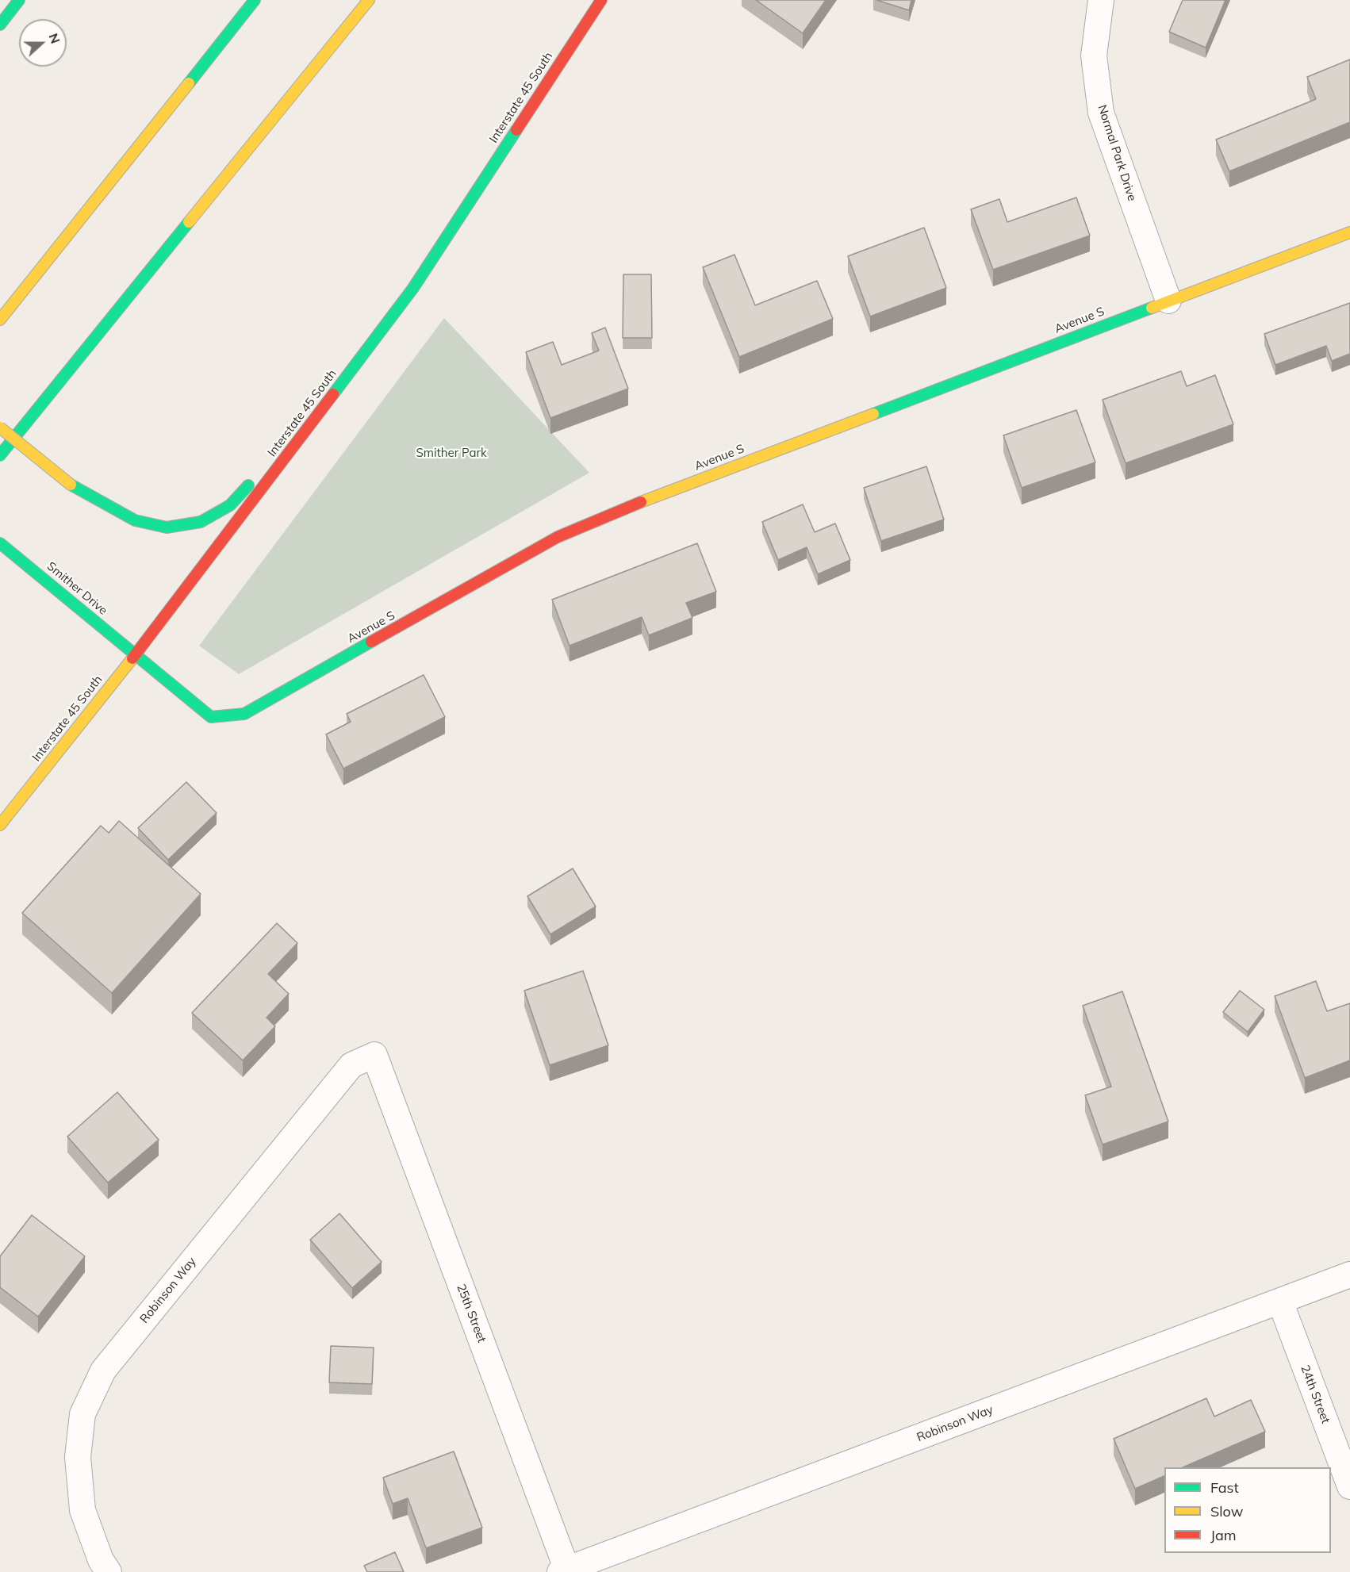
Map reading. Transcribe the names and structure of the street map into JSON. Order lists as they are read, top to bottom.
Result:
{
  "streets": {
    "main road": ["Interstate 45 South", "Avenue S", "Smither Drive"],
    "street": [
      "Normal Park Drive",
      "Robinson Way",
      "25th Street",
      "24th Street"
    ]
  },
  "crossings": [
    ["Interstate 45 South", "Avenue S"],
    ["Interstate 45 South", "Smither Drive"],
    ["Normal Park Drive", "Avenue S"],
    ["Avenue S", "Smither Drive"],
    ["Robinson Way", "25th Street"],
    ["Robinson Way", "24th Street"]
  ],
  "parks": ["Smither Park"],
  "legend": ["Fast", "Slow", "Jam"],
  "north": "right"
}
